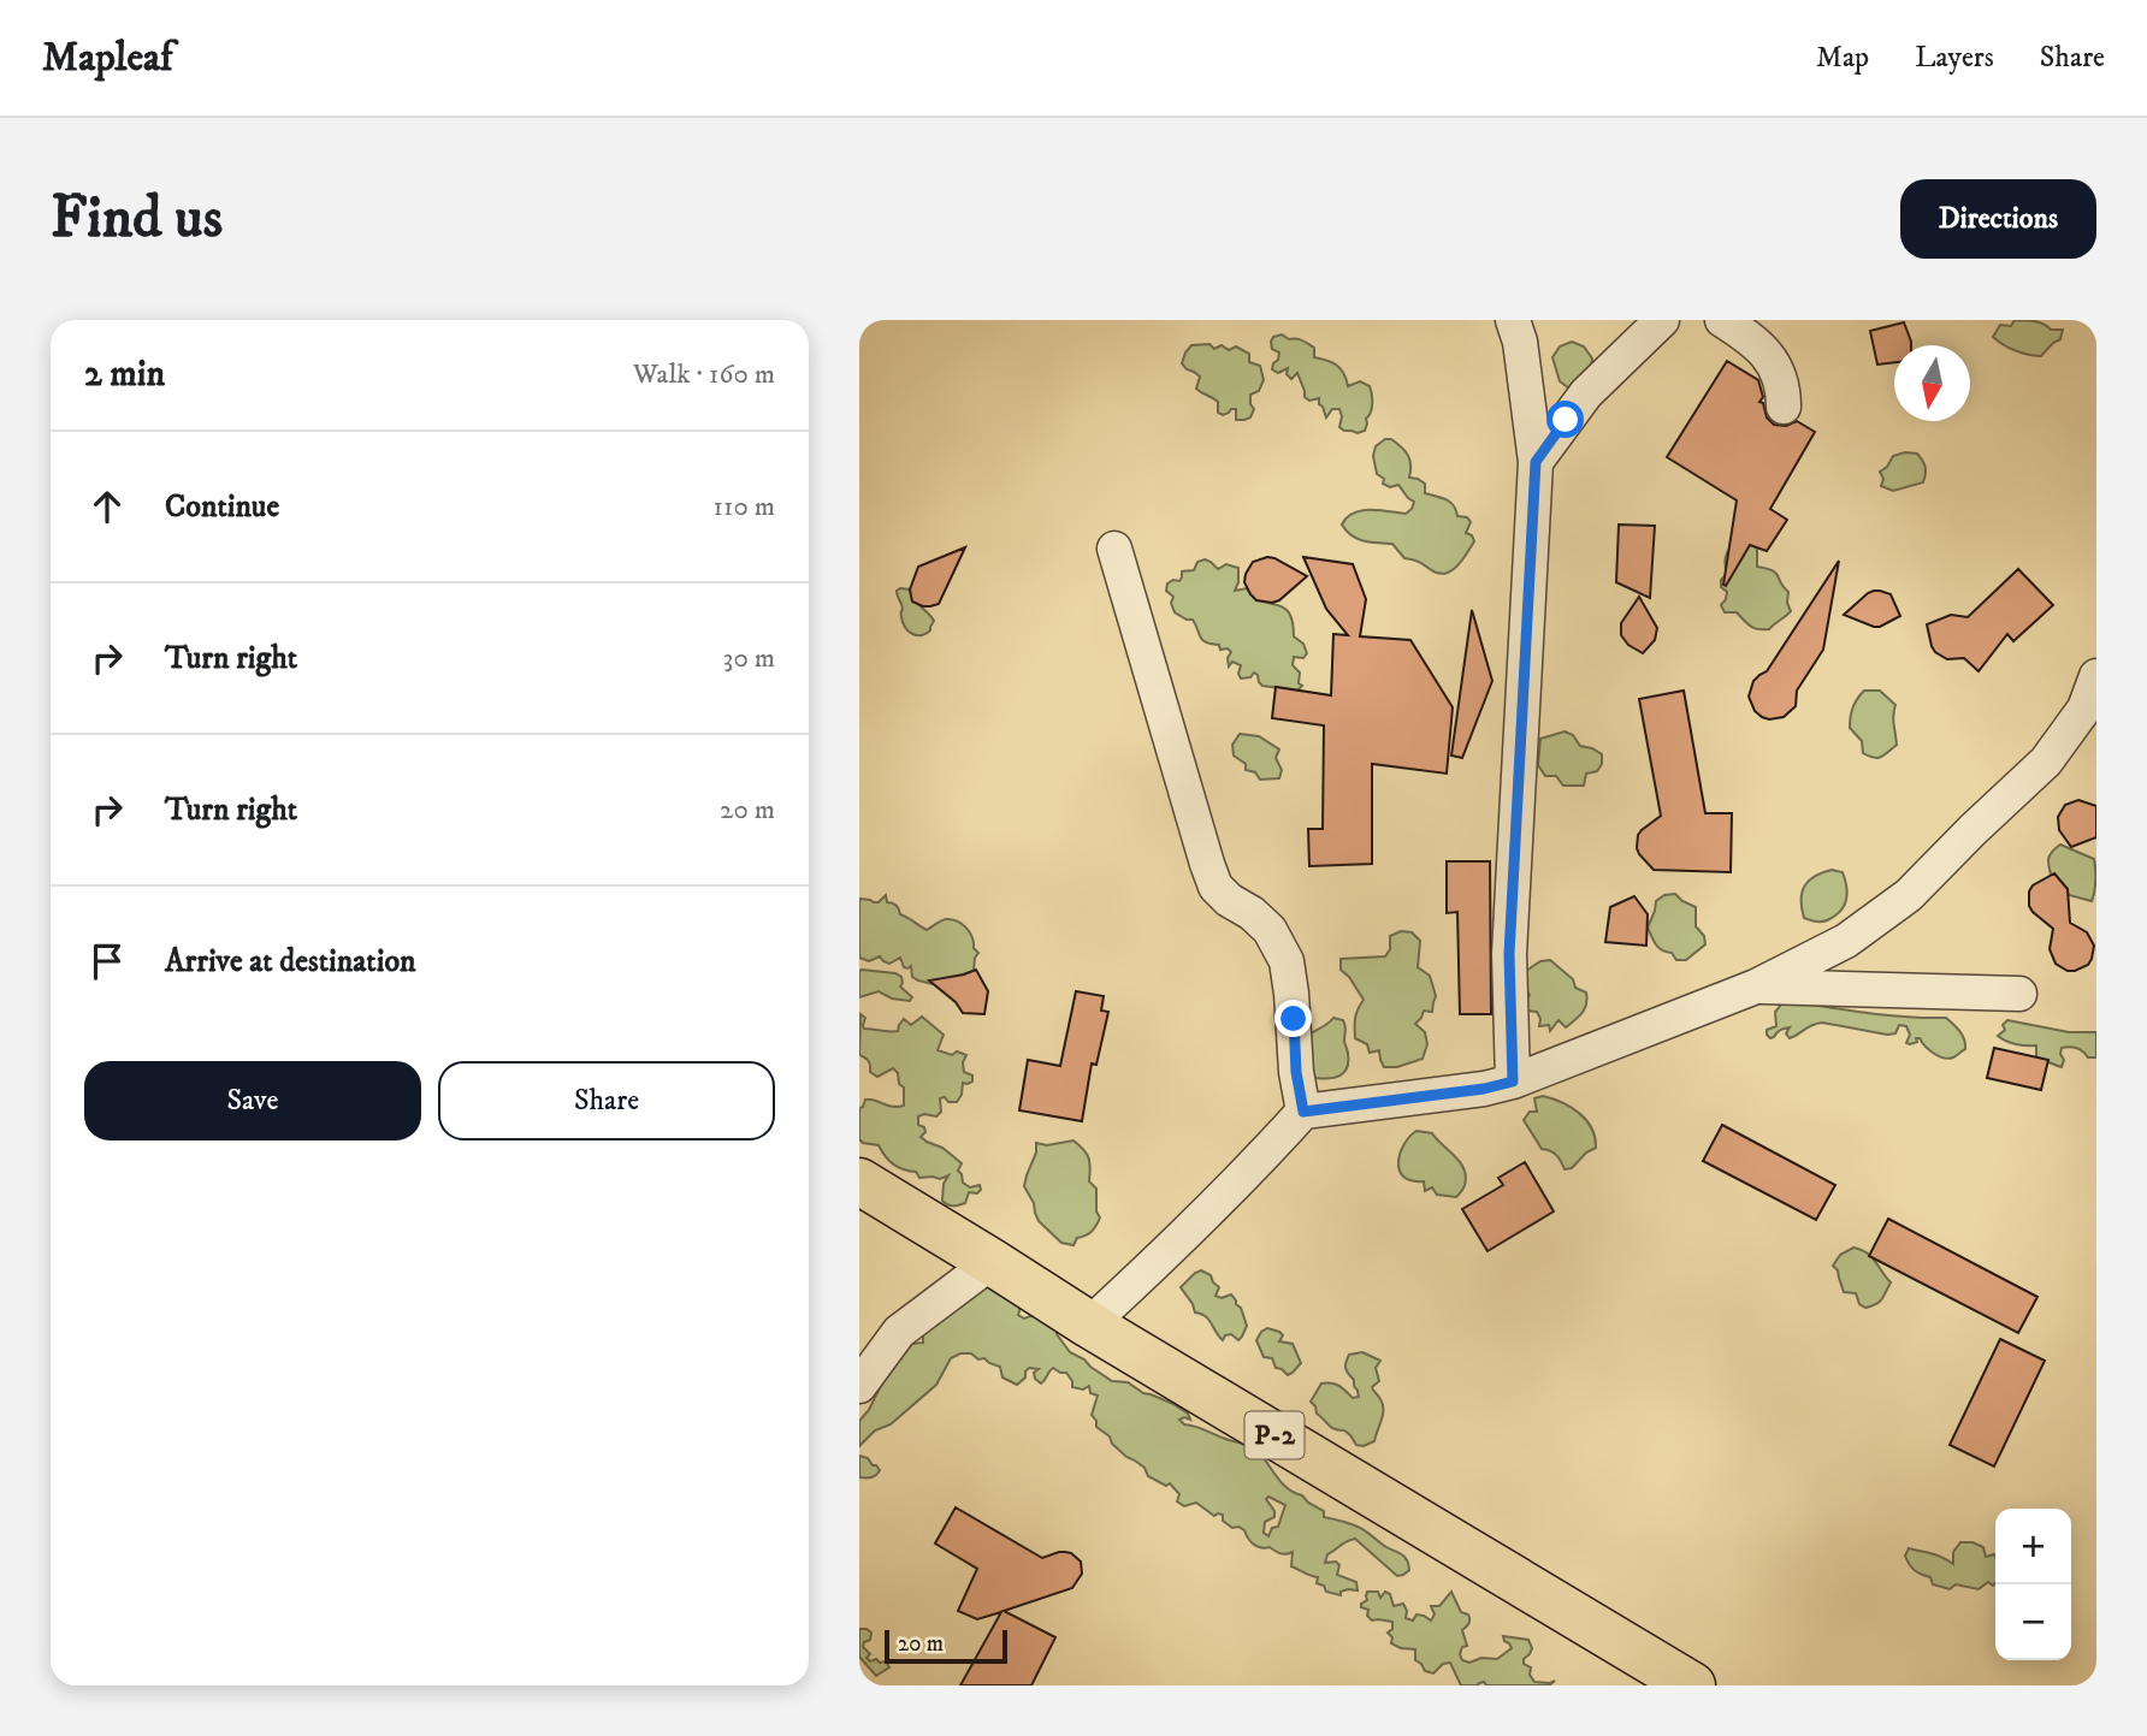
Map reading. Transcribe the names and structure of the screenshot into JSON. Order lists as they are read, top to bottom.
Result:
{
  "streets": {
    "highway": ["P-2"]
  },
  "scale_bar": "20 m",
  "north": "bottom",
  "page": {
    "header": "Mapleaf",
    "nav": ["Map", "Layers", "Share"],
    "buttons": [
      "Directions",
      ["Save", "Share"]
    ],
    "title": "Find us",
    "heading": ["2 min", "Walk · 160 m"],
    "list": [
      ["Continue", "110 m"],
      ["Turn right", "30 m"],
      ["Turn right", "20 m"],
      "Arrive at destination"
    ],
    "map_buttons": ["+", "−"],
    "scale": "20 m"
  }
}
